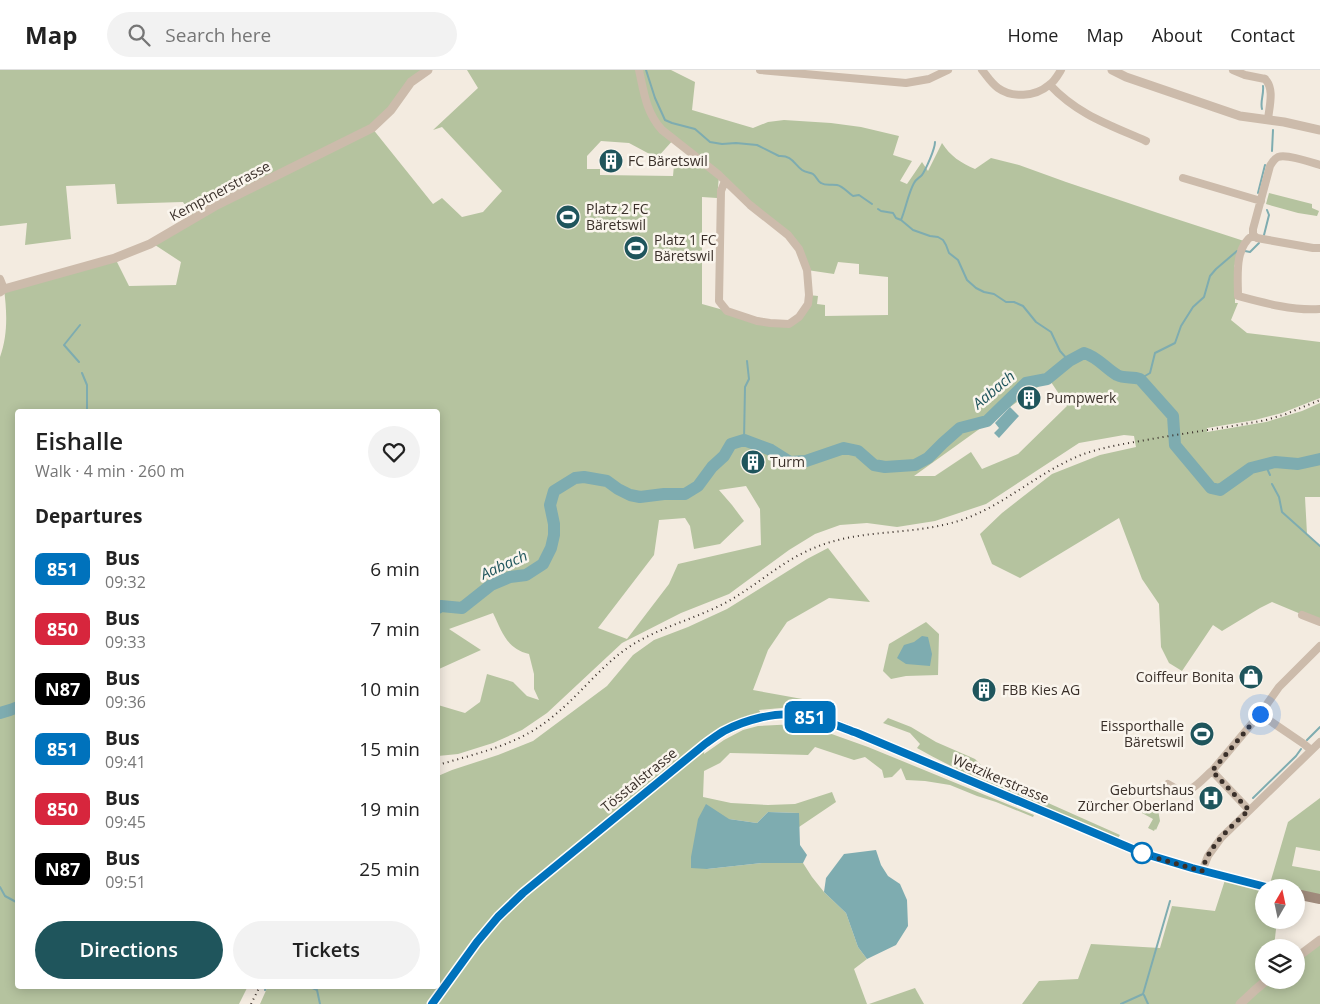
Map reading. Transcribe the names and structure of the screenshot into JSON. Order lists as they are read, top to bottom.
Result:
{
  "streets": {
    "main road": ["Wetzikerstrasse", "Tösstalstrasse"],
    "street": ["Kemptnerstrasse"]
  },
  "crossings": [
    ["Wetzikerstrasse", "Tösstalstrasse"]
  ],
  "water": ["Aabach"],
  "places": {
    "building": [
      "FC Bäretswil",
      "Pumpwerk",
      "Turm",
      "FBB Kies AG"
    ],
    "sports": ["Platz 2 FC Bäretswil", "Platz 1 FC Bäretswil", "Eissporthalle Bäretswil"],
    "shop": ["Coiffeur Bonita"],
    "hospital": ["Geburtshaus Zürcher Oberland"]
  },
  "lines": ["bus line 851"],
  "north": "top",
  "page": {
    "header": "Map",
    "search": "Search here",
    "nav": [
      "Home",
      "Map",
      "About",
      "Contact"
    ],
    "on_map": "851",
    "heading": [
      ["Eishalle", "Walk · 4 min · 260 m"],
      "Departures"
    ],
    "list": [
      {
        "mark": "851",
        "name": "Bus",
        "note": "09:32",
        "value": "6 min"
      },
      {
        "mark": "850",
        "name": "Bus",
        "note": "09:33",
        "value": "7 min"
      },
      {
        "mark": "N87",
        "name": "Bus",
        "note": "09:36",
        "value": "10 min"
      },
      {
        "mark": "851",
        "name": "Bus",
        "note": "09:41",
        "value": "15 min"
      },
      {
        "mark": "850",
        "name": "Bus",
        "note": "09:45",
        "value": "19 min"
      },
      {
        "mark": "N87",
        "name": "Bus",
        "note": "09:51",
        "value": "25 min"
      }
    ],
    "buttons": ["Directions", "Tickets"]
  }
}
